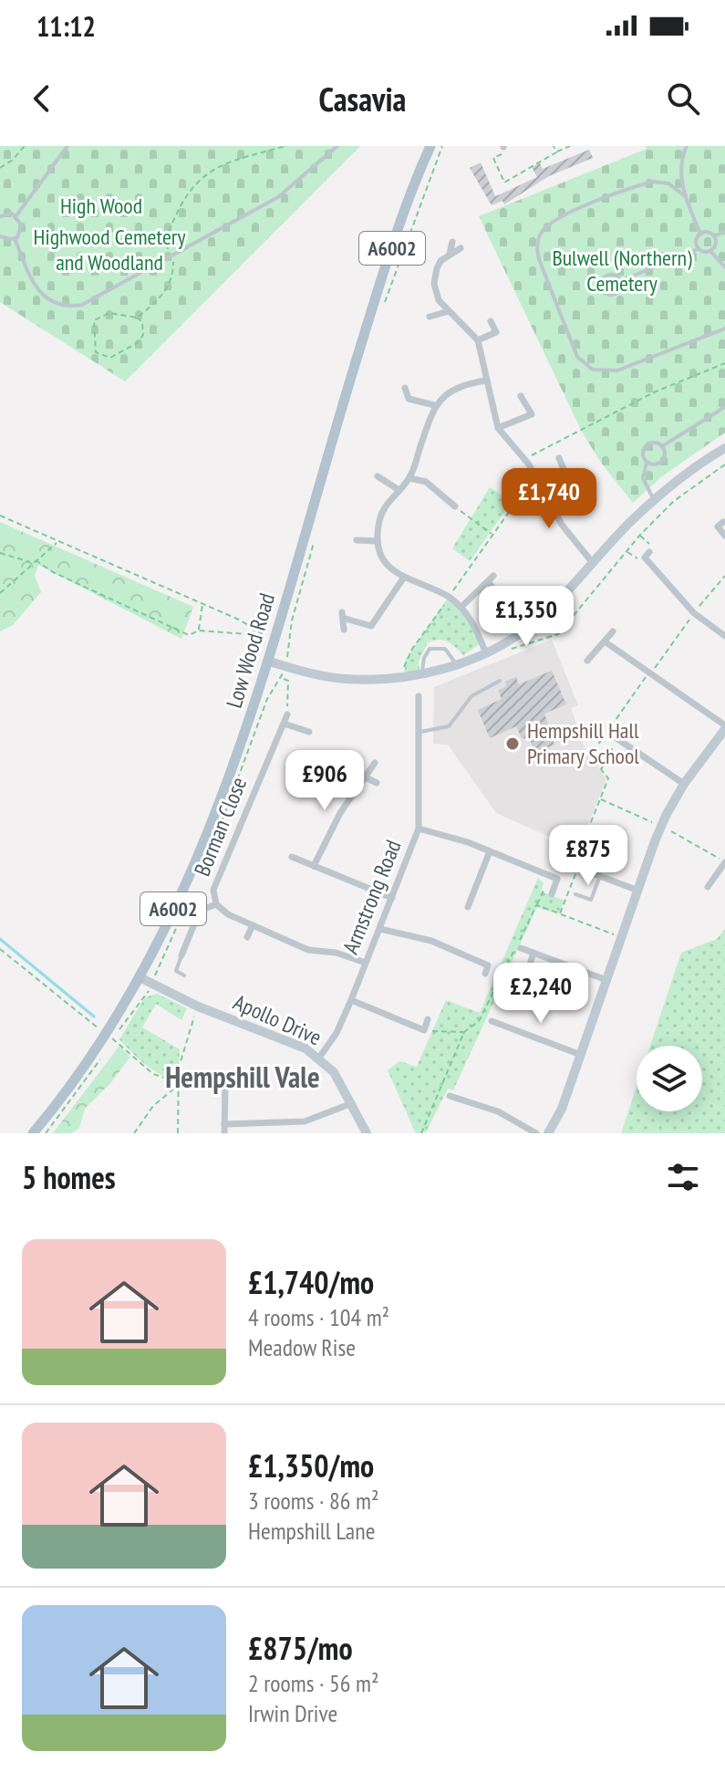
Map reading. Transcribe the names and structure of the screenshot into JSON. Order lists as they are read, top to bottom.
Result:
{
  "streets": {
    "main road": ["A6002", "Low Wood Road"],
    "street": ["Borman Close", "Armstrong Road", "Apollo Drive"]
  },
  "crossings": [
    ["Low Wood Road", "Apollo Drive"],
    ["Borman Close", "Armstrong Road"],
    ["Armstrong Road", "Apollo Drive"]
  ],
  "districts": ["Hempshill Vale"],
  "parks": ["High Wood", "Highwood Cemetery and Woodland", "Bulwell (Northern) Cemetery"],
  "places": ["Hempshill Hall Primary School"],
  "page": {
    "status": "11:12",
    "header": "Casavia",
    "price": [
      "£1,740",
      "£1,350",
      "£906",
      "£875",
      "£2,240"
    ],
    "heading": "5 homes",
    "list": [
      {
        "name": "£1,740/mo",
        "note": "4 rooms · 104 m² · Meadow Rise"
      },
      {
        "name": "£1,350/mo",
        "note": "3 rooms · 86 m² · Hempshill Lane"
      },
      {
        "name": "£875/mo",
        "note": "2 rooms · 56 m² · Irwin Drive"
      }
    ]
  }
}
